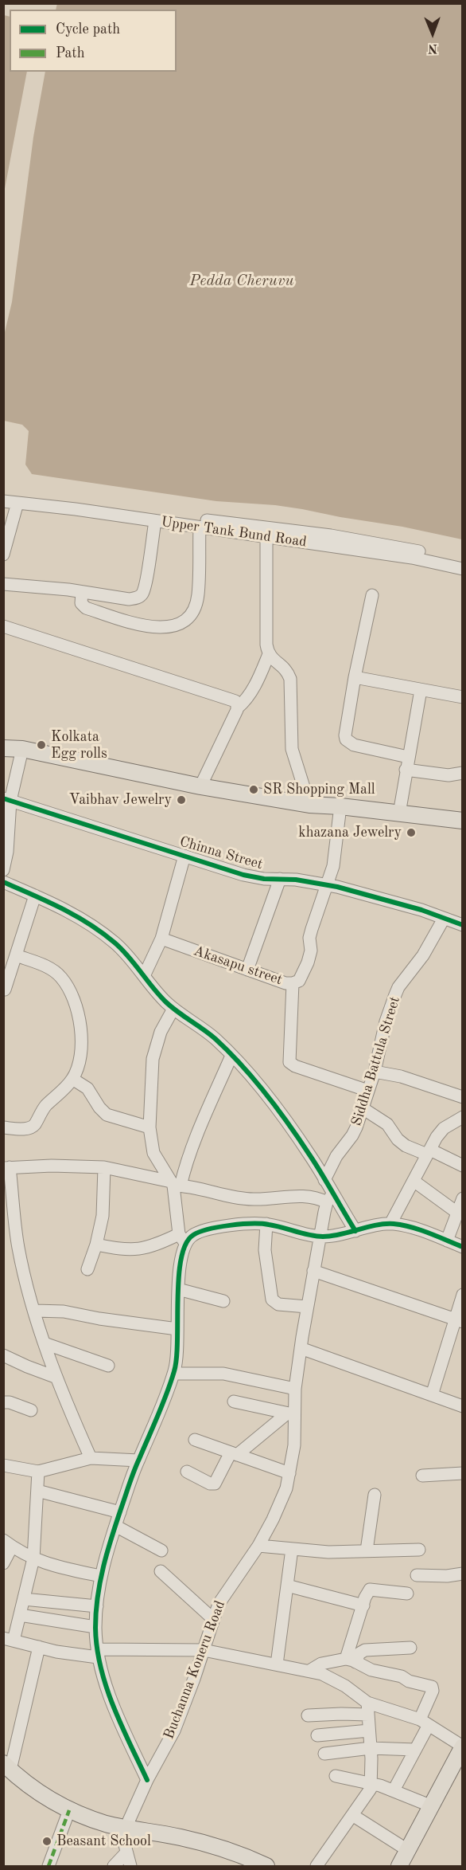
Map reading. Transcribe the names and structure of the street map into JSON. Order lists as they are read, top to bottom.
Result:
{
  "streets": {
    "street": [
      "Upper Tank Bund Road",
      "Chinna Street",
      "Akasapu street",
      "Siddha Battula Street",
      "Buchanna Koneru Road"
    ]
  },
  "crossings": [
    ["Chinna Street", "Akasapu street"],
    ["Chinna Street", "Siddha Battula Street"]
  ],
  "water": ["Pedda Cheruvu"],
  "places": [
    "Kolkata Egg rolls",
    "SR Shopping Mall",
    "Vaibhav Jewelry",
    "khazana Jewelry",
    "Beasant School"
  ],
  "legend": ["Cycle path", "Path"],
  "north": "bottom"
}
